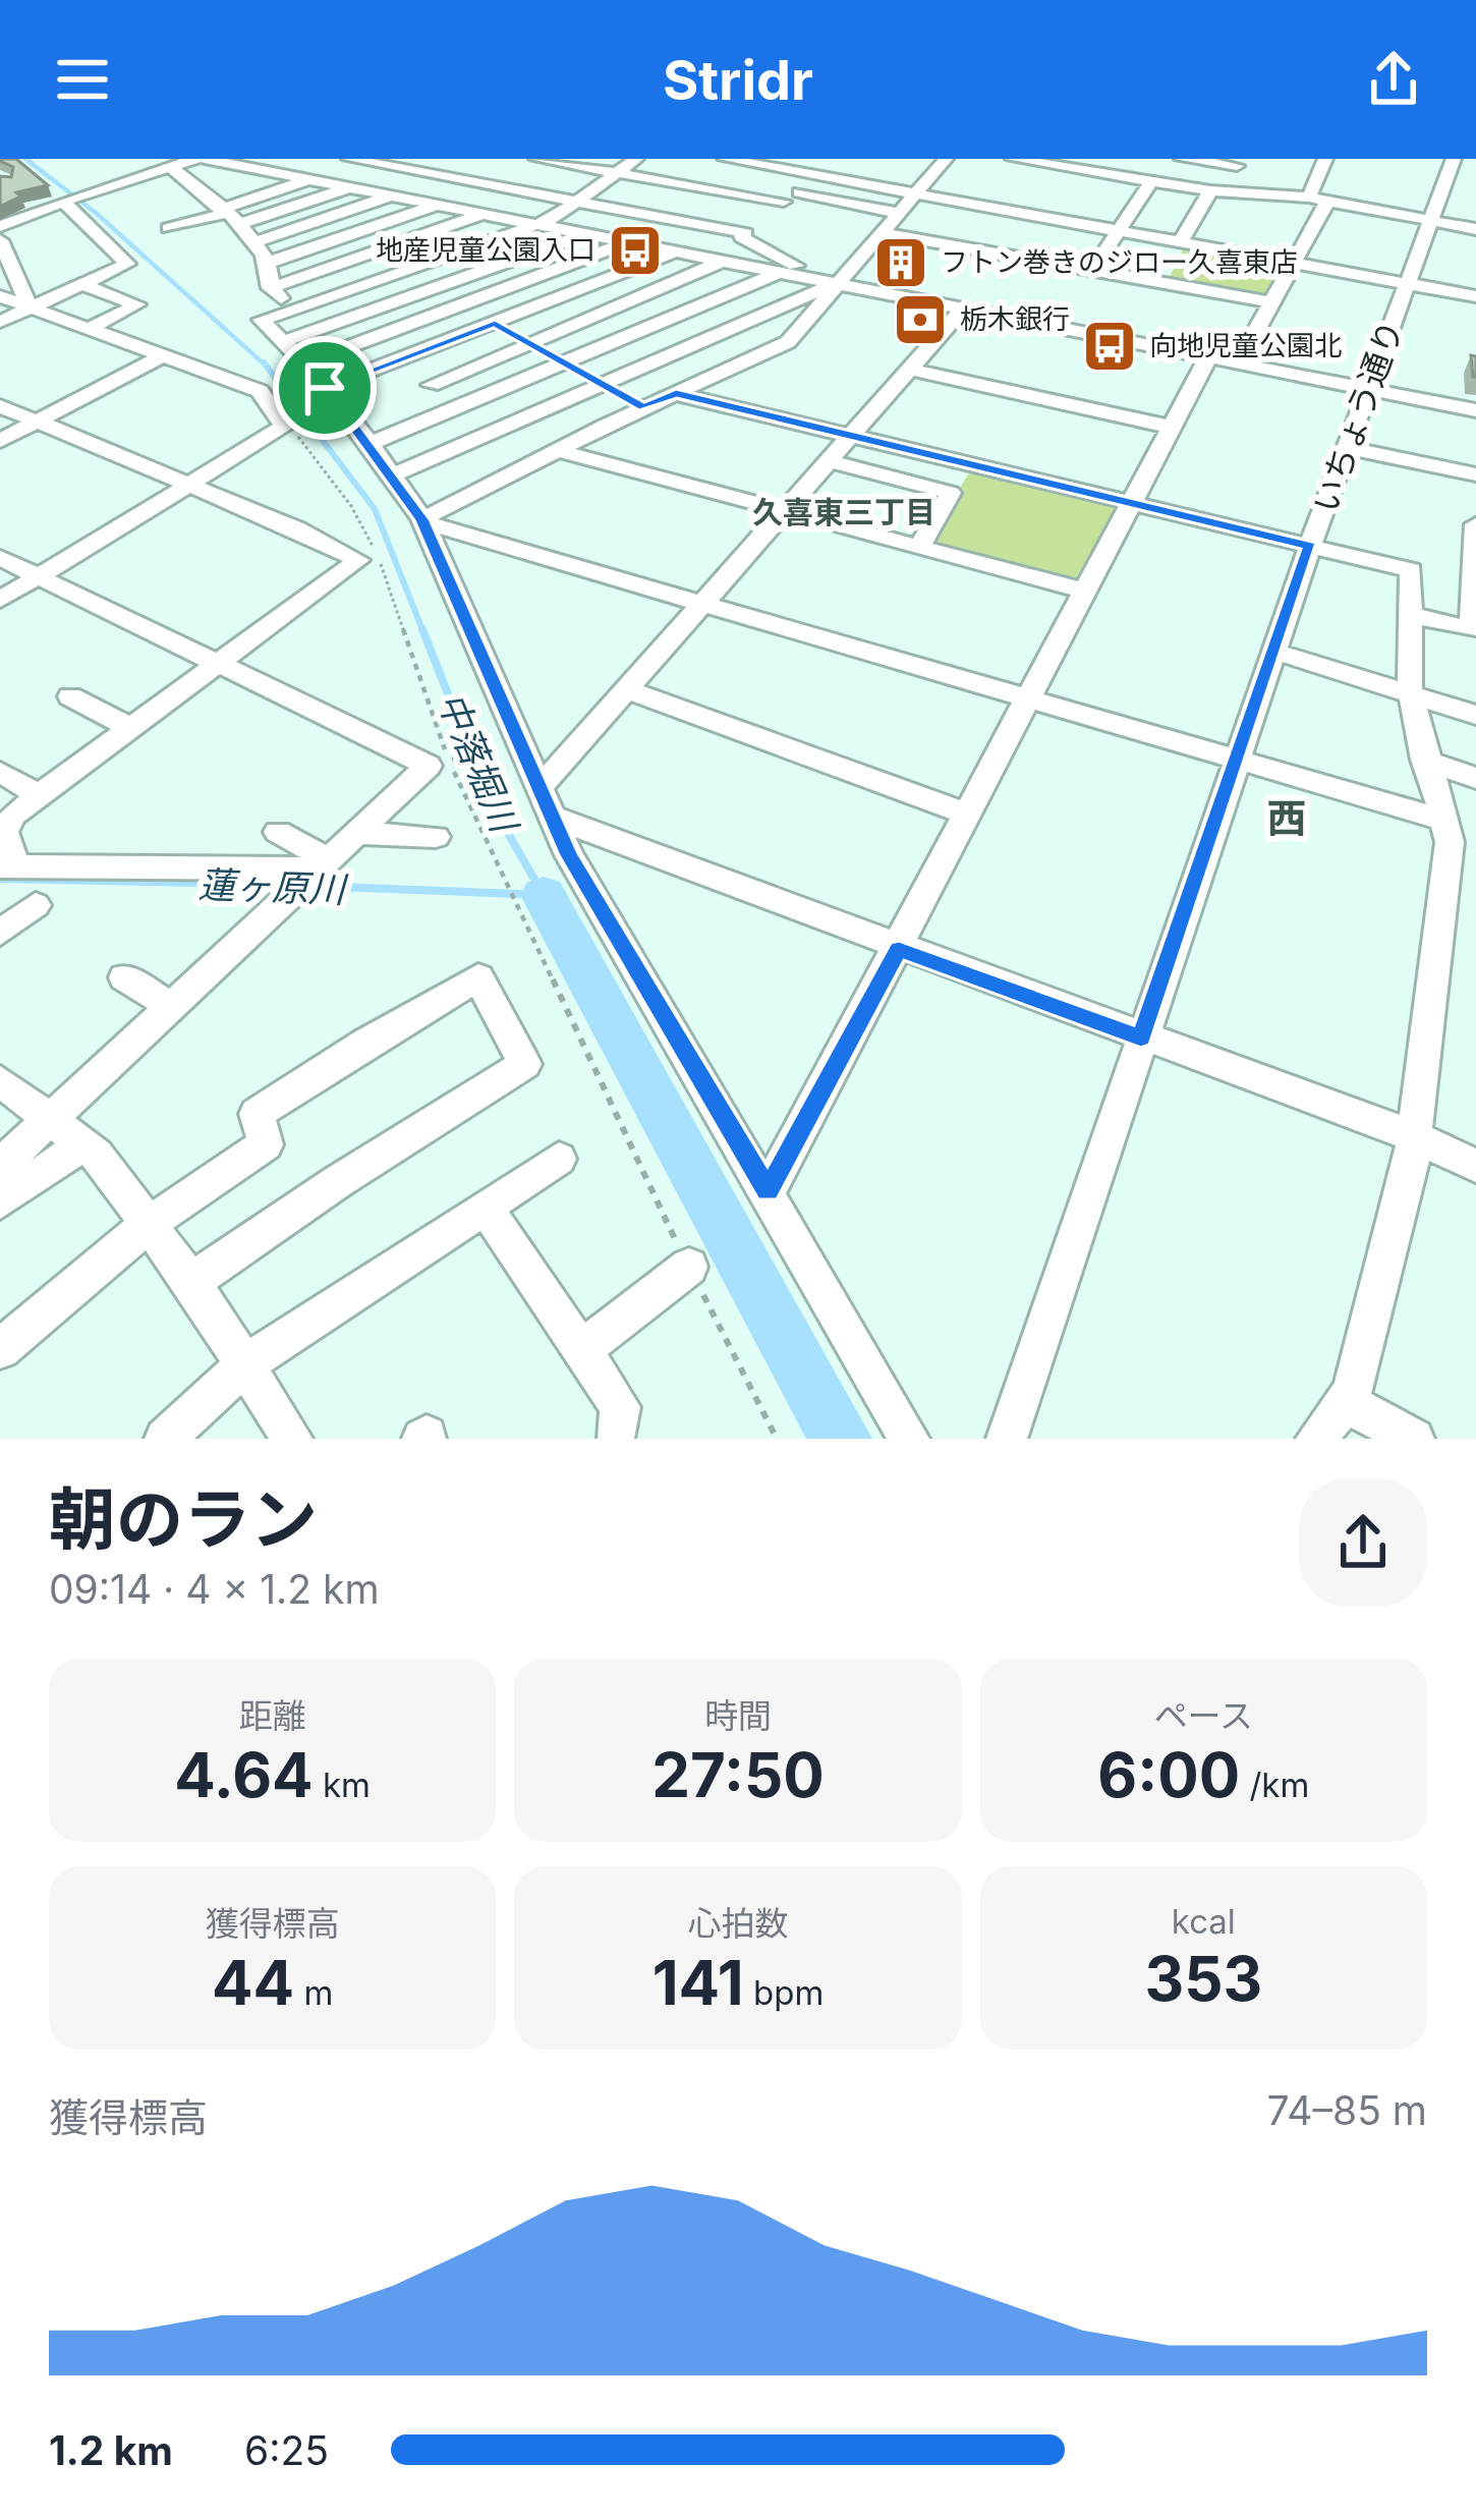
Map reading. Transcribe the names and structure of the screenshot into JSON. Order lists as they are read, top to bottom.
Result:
{
  "streets": {
    "street": ["いちょう通り"]
  },
  "districts": ["久喜東三丁目", "西"],
  "water": ["中落堀川", "蓮ヶ原川"],
  "places": {
    "bus stop": ["地産児童公園入口", "向地児童公園北"],
    "building": ["フトン巻きのジロー久喜東店"],
    "bank": ["栃木銀行"]
  },
  "page": {
    "header": "Stridr",
    "heading": ["朝のラン", "09:14 · 4 × 1.2 km"],
    "stats": [
      ["距離", "4.64 km"],
      ["時間", "27:50"],
      ["ペース", "6:00 /km"],
      ["獲得標高", "44 m"],
      ["心拍数", "141 bpm"],
      ["kcal", "353"]
    ],
    "chart": ["獲得標高", "74–85 m"],
    "list": [
      {
        "name": "1.2 km",
        "note": "6:25"
      }
    ]
  }
}
